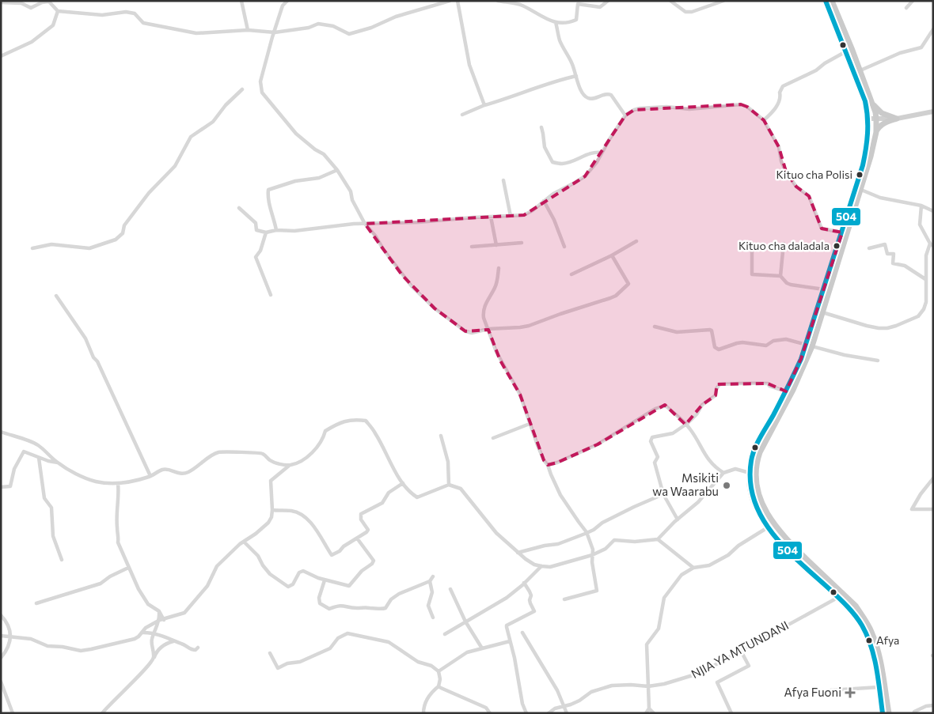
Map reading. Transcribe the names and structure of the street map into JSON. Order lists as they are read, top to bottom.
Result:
{
  "streets": {
    "street": ["NJIA YA MTUNDANI"]
  },
  "places": {
    "other": [
      "Kituo cha Polisi",
      "Kituo cha daladala",
      "Msikiti wa Waarabu",
      "Afya"
    ],
    "health": ["Afya Fuoni"]
  },
  "lines": ["transit line 504"]
}
